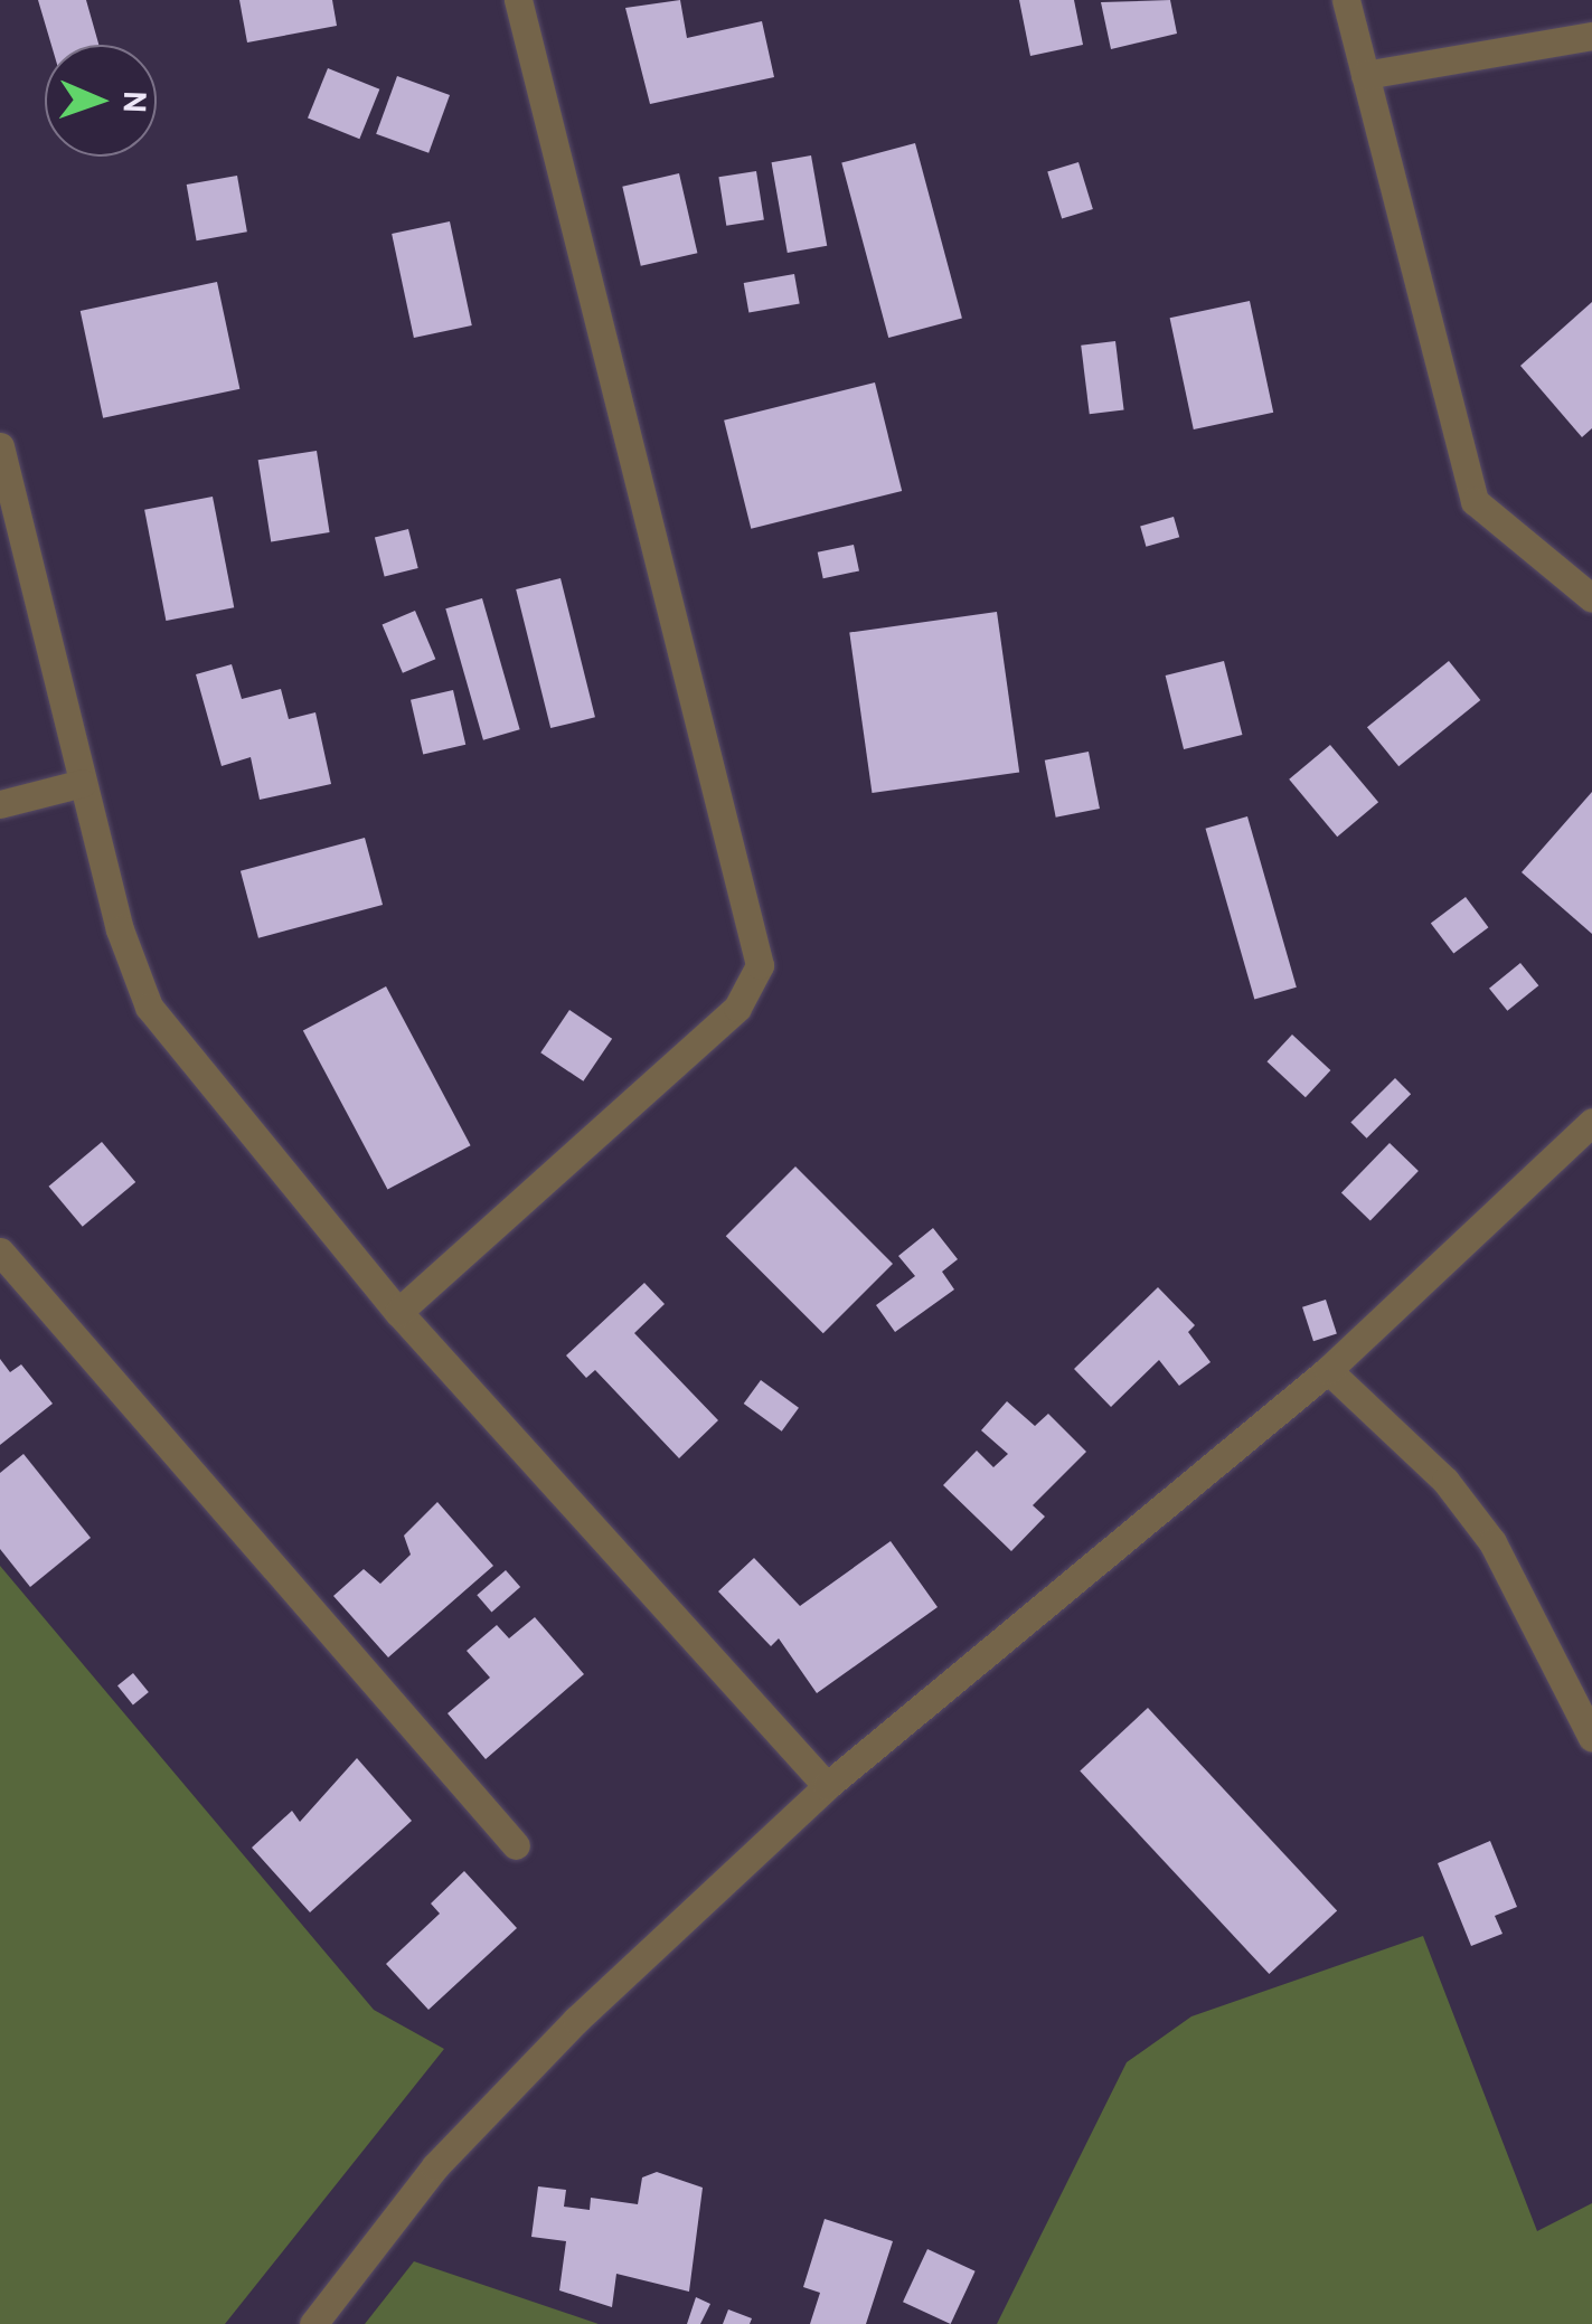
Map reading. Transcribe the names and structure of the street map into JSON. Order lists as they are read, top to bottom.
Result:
{
  "north": "right"
}
